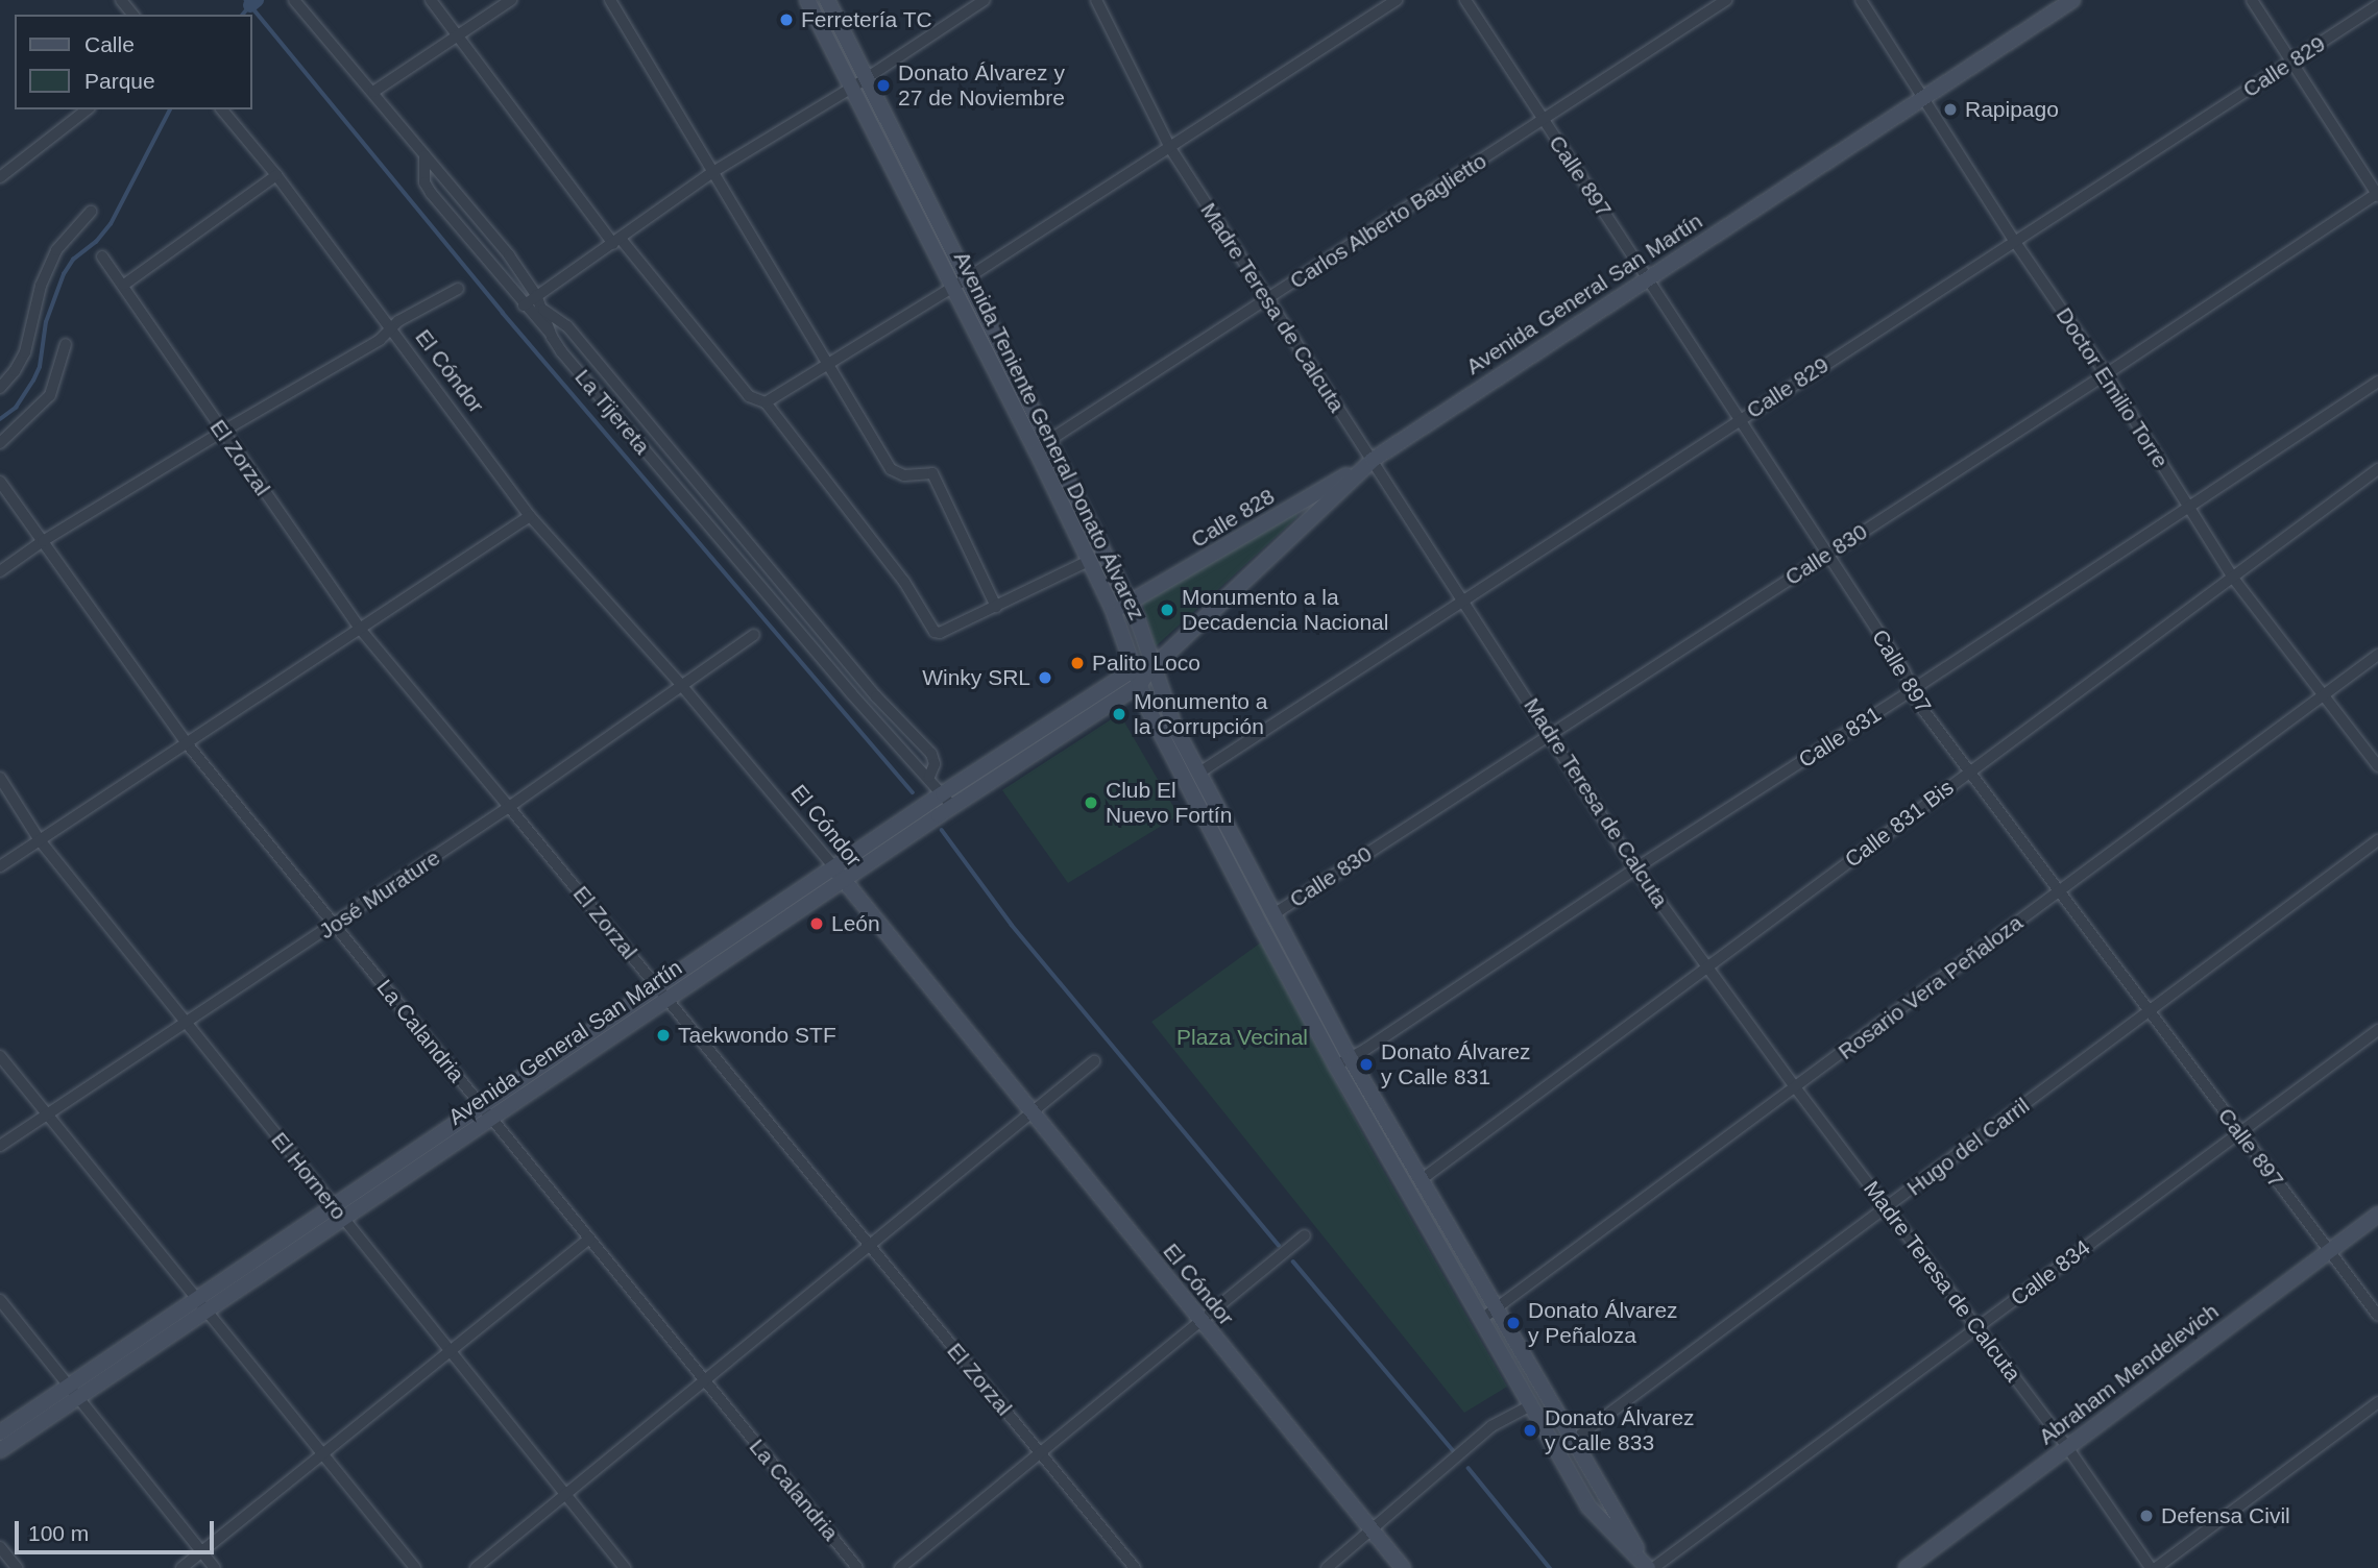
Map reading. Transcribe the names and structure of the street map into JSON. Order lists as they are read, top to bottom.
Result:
{
  "streets": {
    "main road": [
      "Avenida General San Martín",
      "El Cóndor",
      "Avenida Teniente General Donato Álvarez",
      "Calle 828",
      "Abraham Mendelevich"
    ],
    "street": [
      "Calle 829",
      "Calle 897",
      "Carlos Alberto Baglietto",
      "Madre Teresa de Calcuta",
      "Doctor Emilio Torre",
      "La Tijereta",
      "El Zorzal",
      "Calle 830",
      "Calle 831",
      "Calle 831 Bis",
      "José Murature",
      "Rosario Vera Peñaloza",
      "La Calandria",
      "Hugo del Carril",
      "El Hornero",
      "Calle 834"
    ]
  },
  "crossings": [
    ["Calle 829", "Calle 897"],
    ["Calle 829", "Madre Teresa de Calcuta"],
    ["Calle 829", "Doctor Emilio Torre"],
    ["Calle 829", "Avenida Teniente General Donato Álvarez"],
    ["Calle 897", "Carlos Alberto Baglietto"],
    ["Calle 897", "Avenida General San Martín"],
    ["Calle 897", "Calle 830"],
    ["Calle 897", "Calle 831"],
    ["Calle 897", "Calle 831 Bis"],
    ["Calle 897", "Rosario Vera Peñaloza"],
    ["Calle 897", "Hugo del Carril"],
    ["Calle 897", "Calle 834"],
    ["Calle 897", "Abraham Mendelevich"],
    ["Carlos Alberto Baglietto", "Madre Teresa de Calcuta"],
    ["Carlos Alberto Baglietto", "Avenida Teniente General Donato Álvarez"],
    ["Avenida General San Martín", "Madre Teresa de Calcuta"],
    ["Avenida General San Martín", "El Cóndor"],
    ["Avenida General San Martín", "Doctor Emilio Torre"],
    ["Avenida General San Martín", "La Tijereta"],
    ["Avenida General San Martín", "Avenida Teniente General Donato Álvarez"],
    ["Avenida General San Martín", "El Zorzal"],
    ["Avenida General San Martín", "Calle 828"],
    ["Avenida General San Martín", "La Calandria"],
    ["Avenida General San Martín", "El Hornero"],
    ["Madre Teresa de Calcuta", "Calle 828"],
    ["Madre Teresa de Calcuta", "Calle 830"],
    ["Madre Teresa de Calcuta", "Calle 831"],
    ["Madre Teresa de Calcuta", "Calle 831 Bis"],
    ["Madre Teresa de Calcuta", "Rosario Vera Peñaloza"],
    ["Madre Teresa de Calcuta", "Hugo del Carril"],
    ["Madre Teresa de Calcuta", "Calle 834"],
    ["Madre Teresa de Calcuta", "Abraham Mendelevich"],
    ["El Cóndor", "José Murature"],
    ["Doctor Emilio Torre", "Calle 830"],
    ["Doctor Emilio Torre", "Calle 831"],
    ["Doctor Emilio Torre", "Calle 831 Bis"],
    ["Doctor Emilio Torre", "Rosario Vera Peñaloza"],
    ["Avenida Teniente General Donato Álvarez", "Calle 828"],
    ["Avenida Teniente General Donato Álvarez", "Calle 830"],
    ["Avenida Teniente General Donato Álvarez", "Calle 831"],
    ["Avenida Teniente General Donato Álvarez", "Calle 831 Bis"],
    ["Avenida Teniente General Donato Álvarez", "Rosario Vera Peñaloza"],
    ["Avenida Teniente General Donato Álvarez", "Hugo del Carril"],
    ["Avenida Teniente General Donato Álvarez", "Calle 834"],
    ["El Zorzal", "José Murature"],
    ["José Murature", "La Calandria"],
    ["José Murature", "El Hornero"]
  ],
  "parks": ["Plaza Vecinal"],
  "places": [
    "Ferretería TC",
    "Donato Álvarez y 27 de Noviembre",
    "Rapipago",
    "Monumento a la Decadencia Nacional",
    "Palito Loco",
    "Winky SRL",
    "Monumento a la Corrupción",
    "Club El Nuevo Fortín",
    "León",
    "Taekwondo STF",
    "Donato Álvarez y Calle 831",
    "Donato Álvarez y Peñaloza",
    "Donato Álvarez y Calle 833",
    "Defensa Civil"
  ],
  "legend": ["Calle", "Parque"],
  "scale_bar": "100 m"
}
